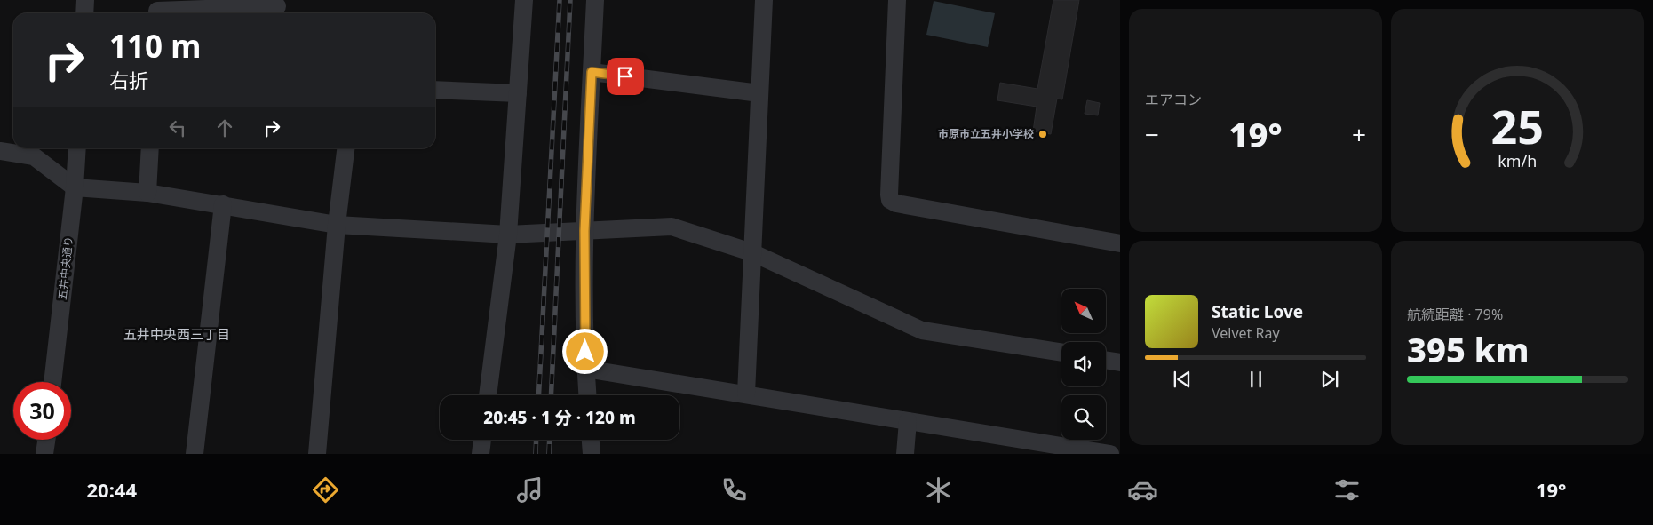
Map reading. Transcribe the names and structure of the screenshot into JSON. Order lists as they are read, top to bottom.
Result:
{
  "streets": {
    "street": ["五井中央通り"]
  },
  "districts": ["五井中央西三丁目"],
  "places": ["市原市立五井小学校"],
  "north": "top left",
  "page": {
    "tile": [
      "エアコン",
      ["航続距離 · 79%", "395 km"]
    ],
    "turn": ["110 m", "右折"],
    "heat": ["−", "19°", "+"],
    "song": ["Static Love", "Velvet Ray"],
    "limit": "30",
    "trip": "20:45 · 1 分 · 120 m",
    "tabs": ["20:44", "19°"],
    "gauge": ["25", "km/h"]
  }
}
